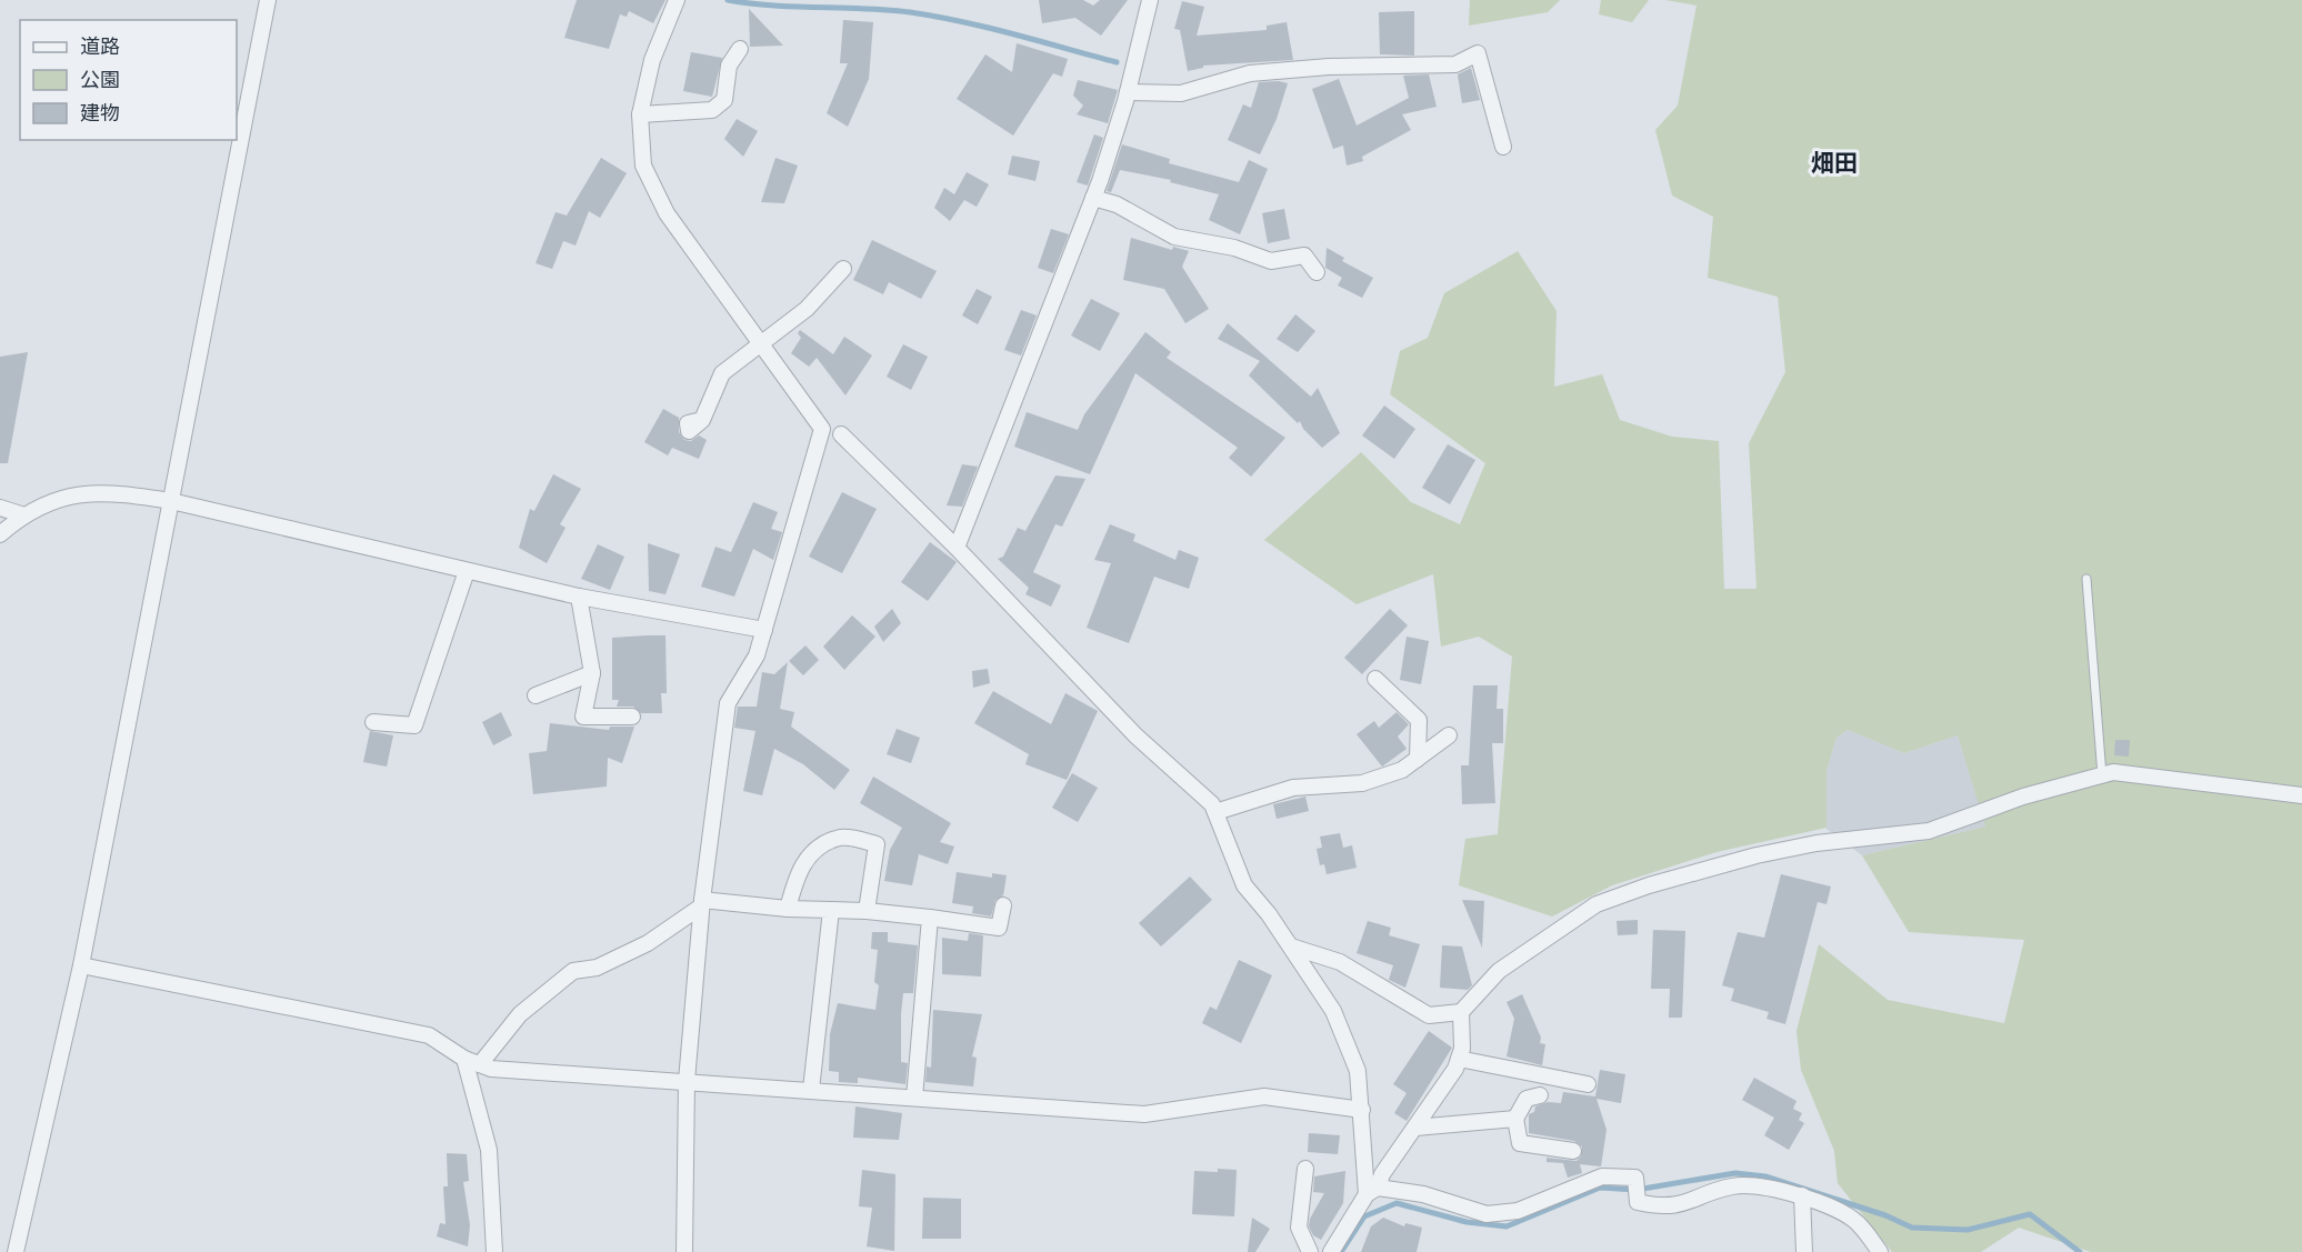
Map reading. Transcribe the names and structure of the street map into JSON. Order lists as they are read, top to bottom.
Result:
{
  "districts": ["畑田"],
  "legend": ["道路", "公園", "建物"]
}
